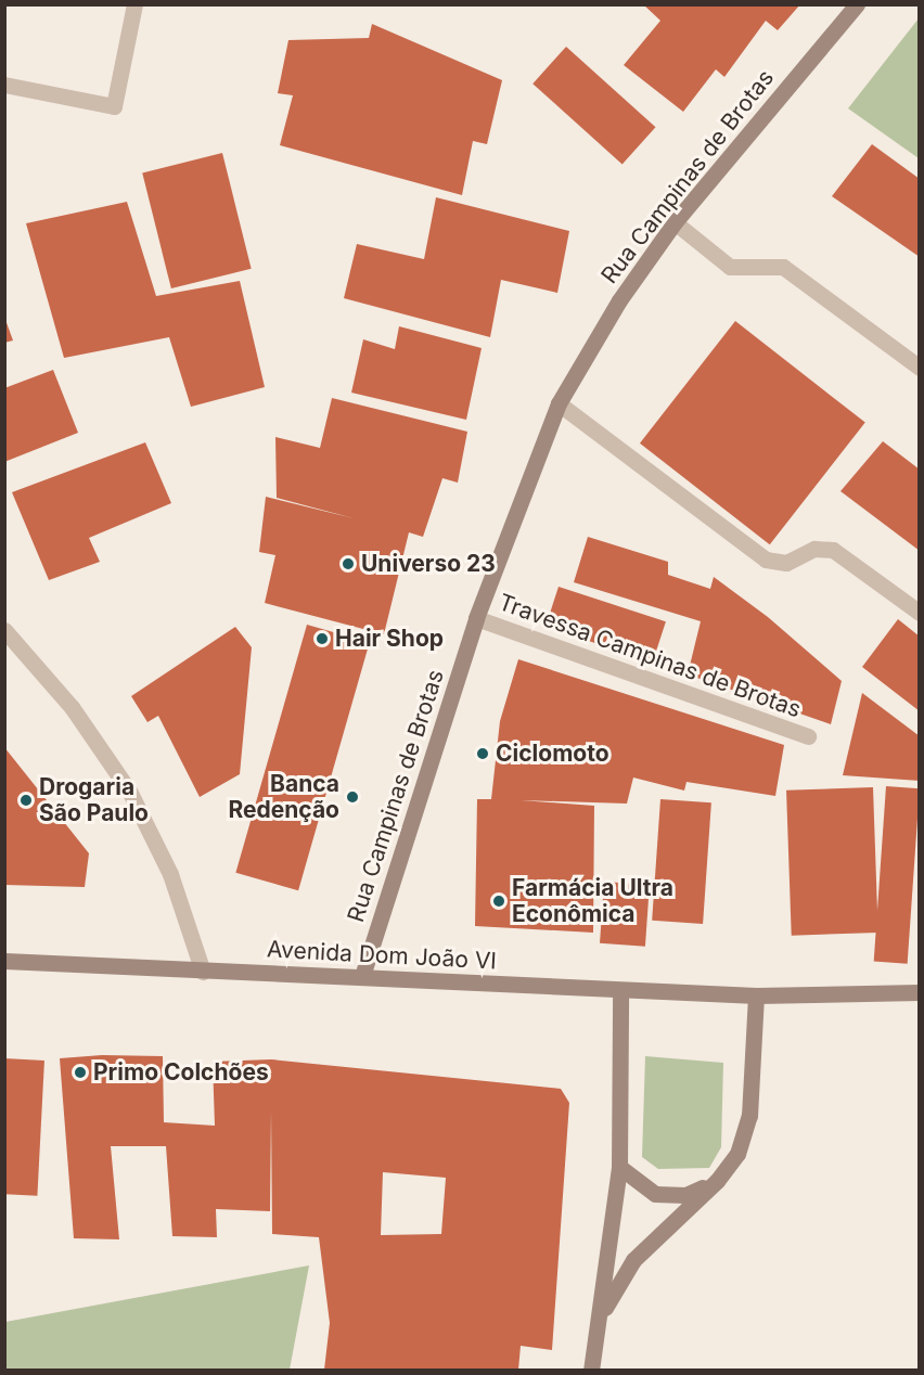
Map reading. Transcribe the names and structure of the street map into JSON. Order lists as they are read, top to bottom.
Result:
{
  "streets": {
    "main road": ["Rua Campinas de Brotas", "Avenida Dom João VI"],
    "street": ["Travessa Campinas de Brotas"]
  },
  "crossings": [
    ["Rua Campinas de Brotas", "Travessa Campinas de Brotas"],
    ["Rua Campinas de Brotas", "Avenida Dom João VI"]
  ],
  "places": [
    "Universo 23",
    "Hair Shop",
    "Ciclomoto",
    "Banca Redenção",
    "Drogaria São Paulo",
    "Farmácia Ultra Econômica",
    "Primo Colchões"
  ]
}
